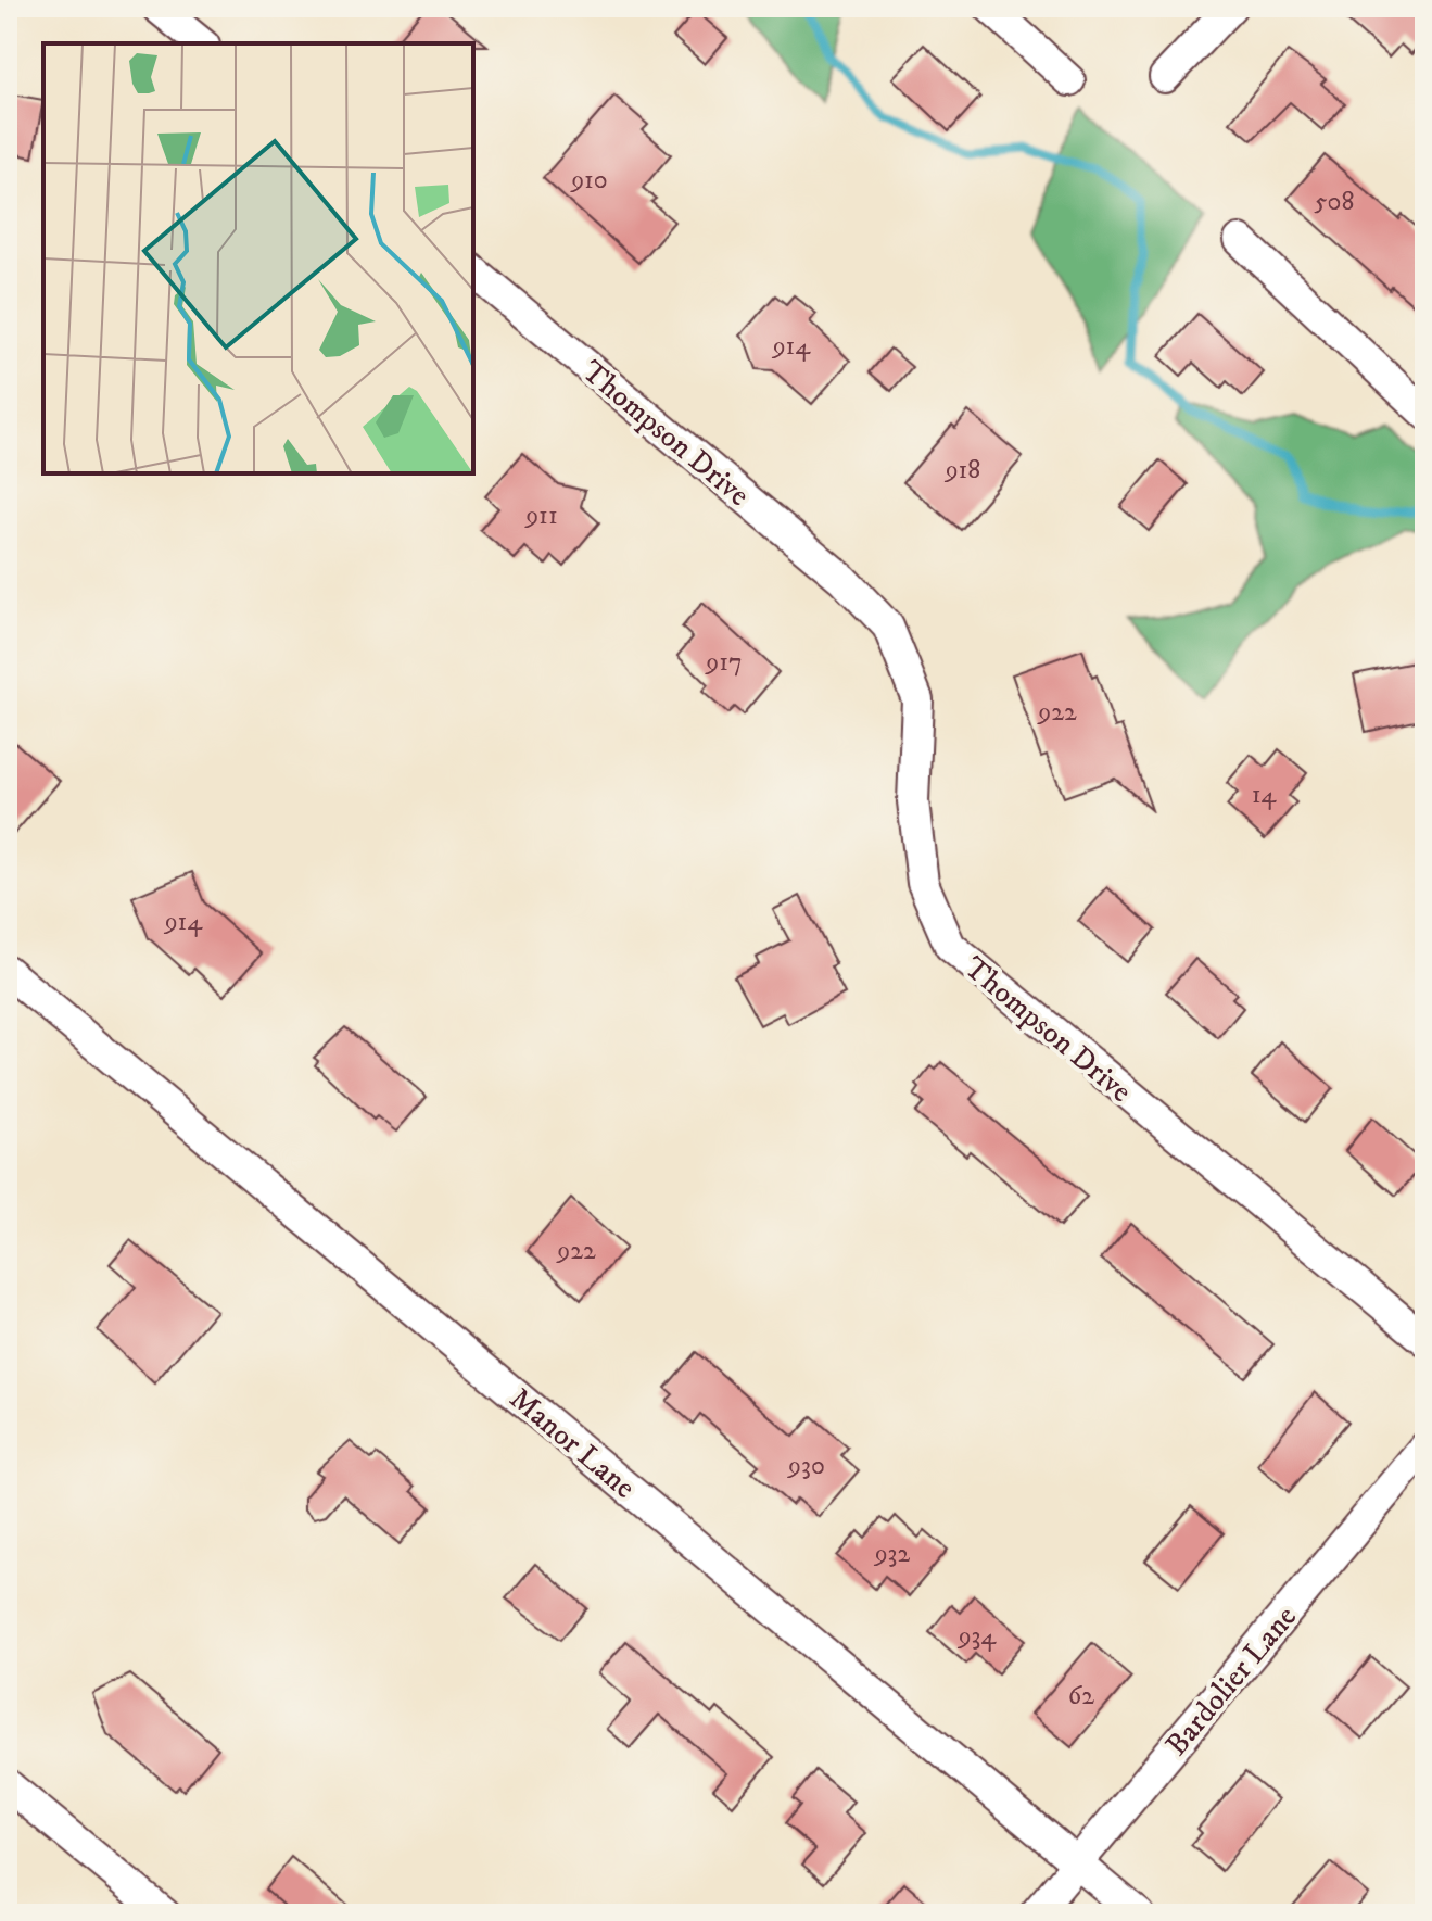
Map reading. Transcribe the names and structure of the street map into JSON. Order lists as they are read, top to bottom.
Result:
{
  "streets": {
    "street": ["Thompson Drive", "Manor Lane", "Bardolier Lane"]
  },
  "crossings": [
    ["Manor Lane", "Bardolier Lane"]
  ],
  "house_numbers": [
    "910",
    "508",
    "914",
    "918",
    "911",
    "917",
    "922",
    "14",
    "914",
    "922",
    "930",
    "932",
    "934",
    "62"
  ]
}
